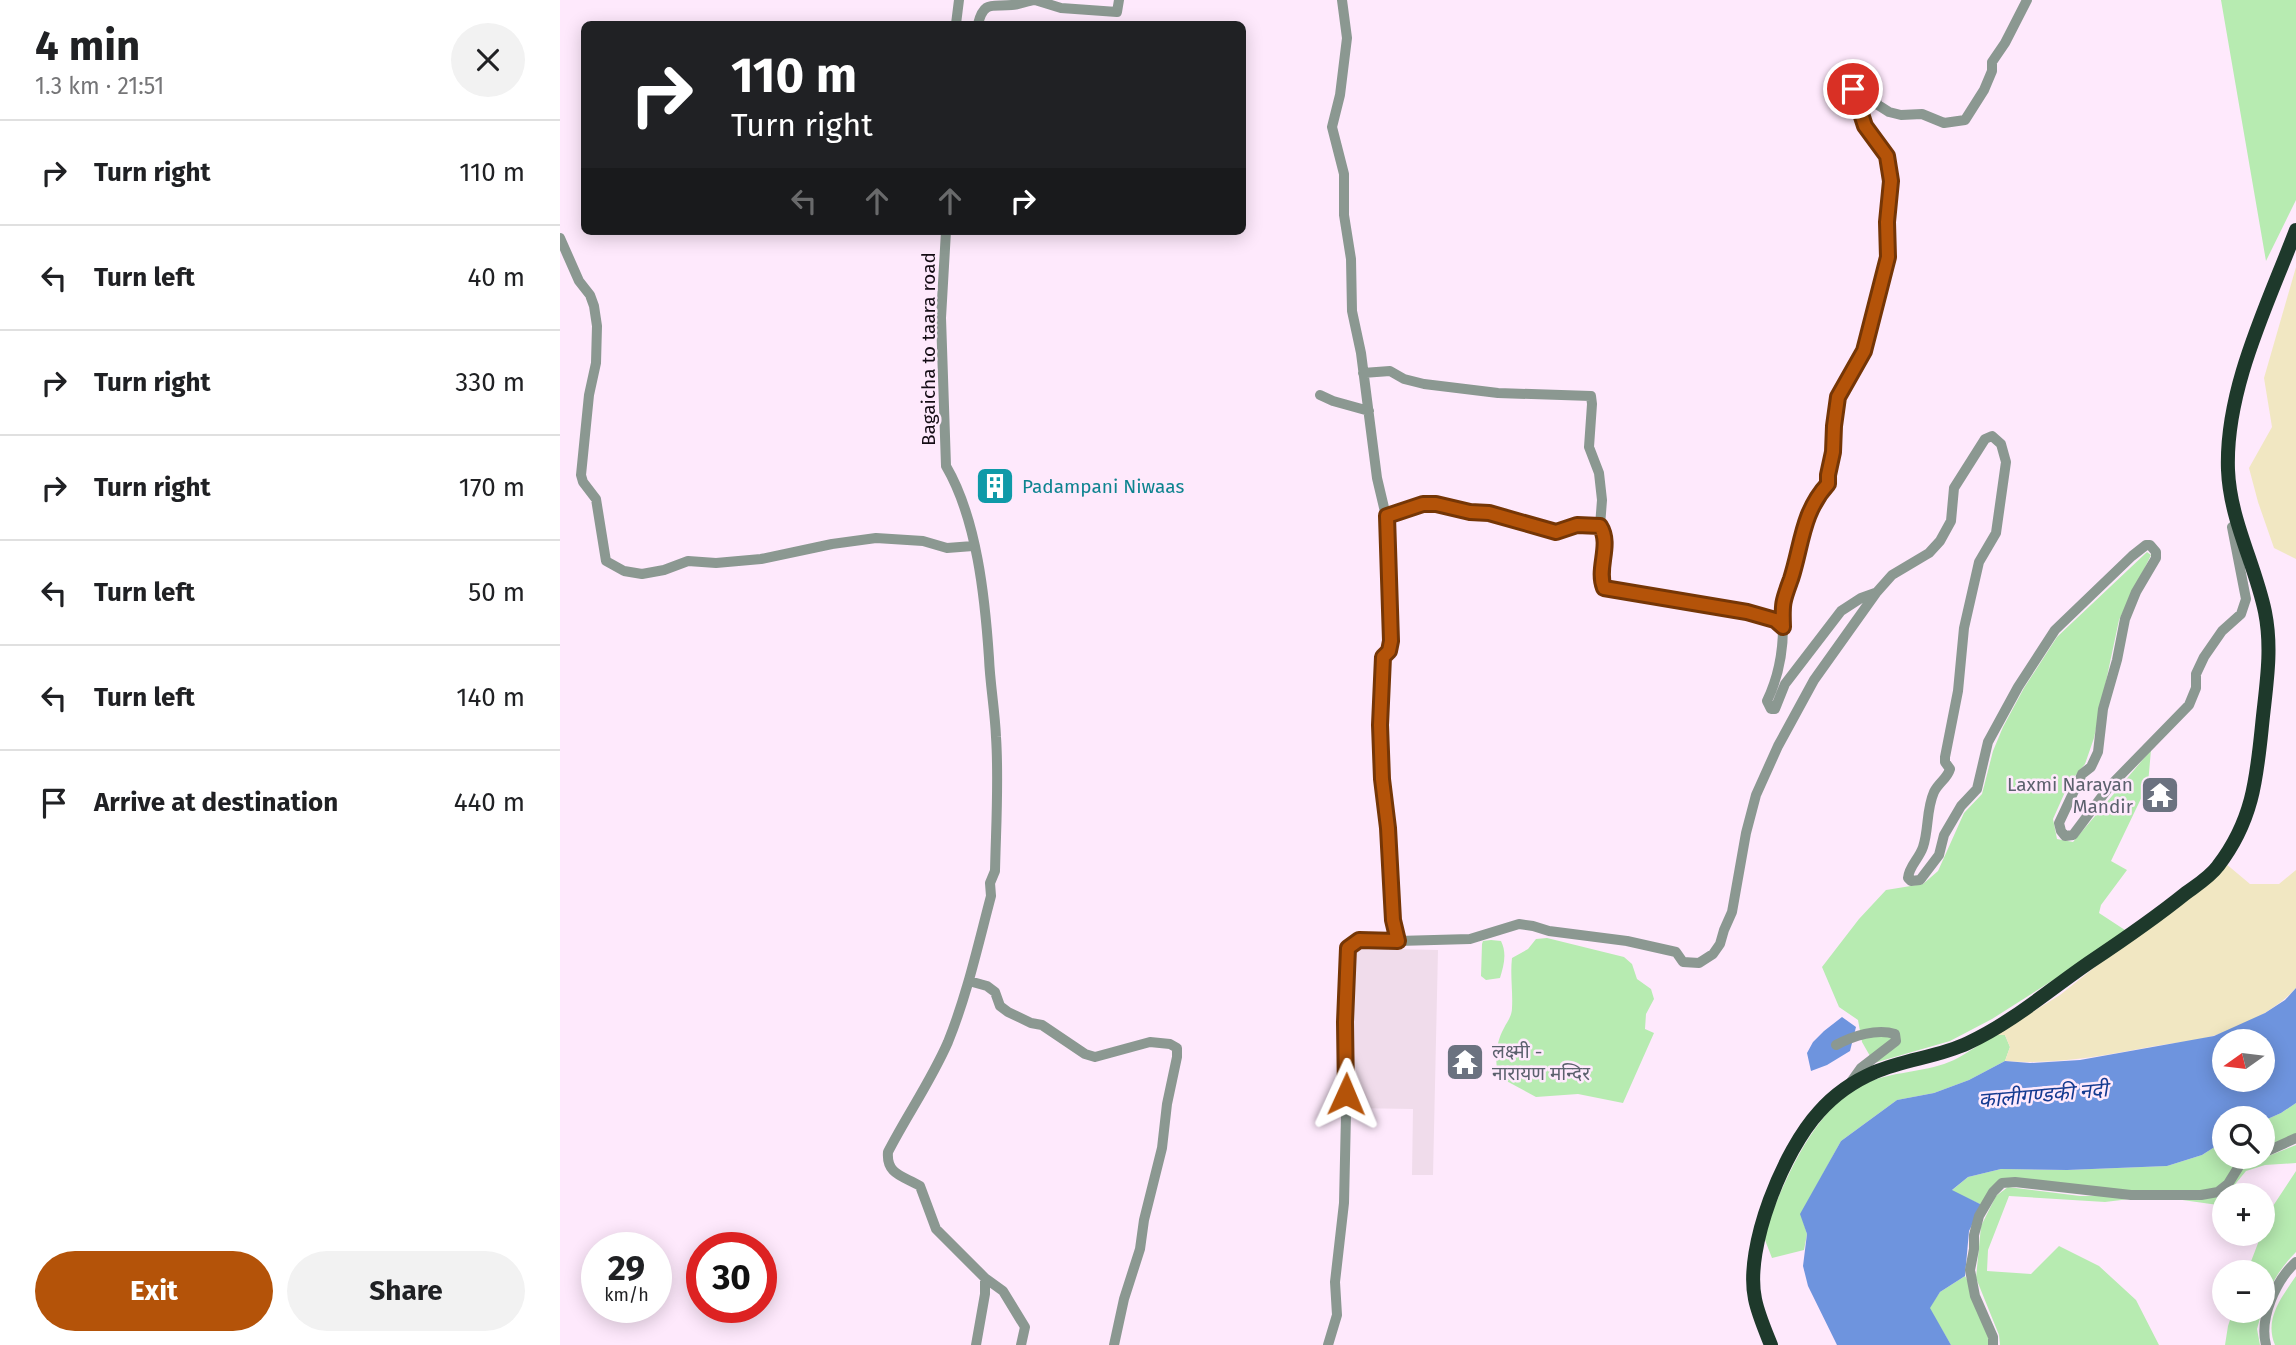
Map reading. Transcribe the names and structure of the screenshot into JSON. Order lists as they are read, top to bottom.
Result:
{
  "streets": {
    "street": ["Bagaicha to taara road"]
  },
  "water": ["कालीगण्डकी नदी"],
  "places": {
    "building": ["Padampani Niwaas"],
    "temple": ["Laxmi Narayan Mandir", "लक्ष्मी - नारायण मन्दिर"]
  },
  "north": "left",
  "page": {
    "heading": ["4 min", "1.3 km · 21:51"],
    "turn": ["110 m", "Turn right"],
    "list": [
      {
        "name": "Turn right",
        "value": "110 m"
      },
      {
        "name": "Turn left",
        "value": "40 m"
      },
      {
        "name": "Turn right",
        "value": "330 m"
      },
      {
        "name": "Turn right",
        "value": "170 m"
      },
      {
        "name": "Turn left",
        "value": "50 m"
      },
      {
        "name": "Turn left",
        "value": "140 m"
      },
      {
        "name": "Arrive at destination",
        "value": "440 m"
      }
    ],
    "map_buttons": ["+", "−"],
    "speed": "29 km/h",
    "limit": "30",
    "buttons": ["Exit", "Share"]
  }
}
